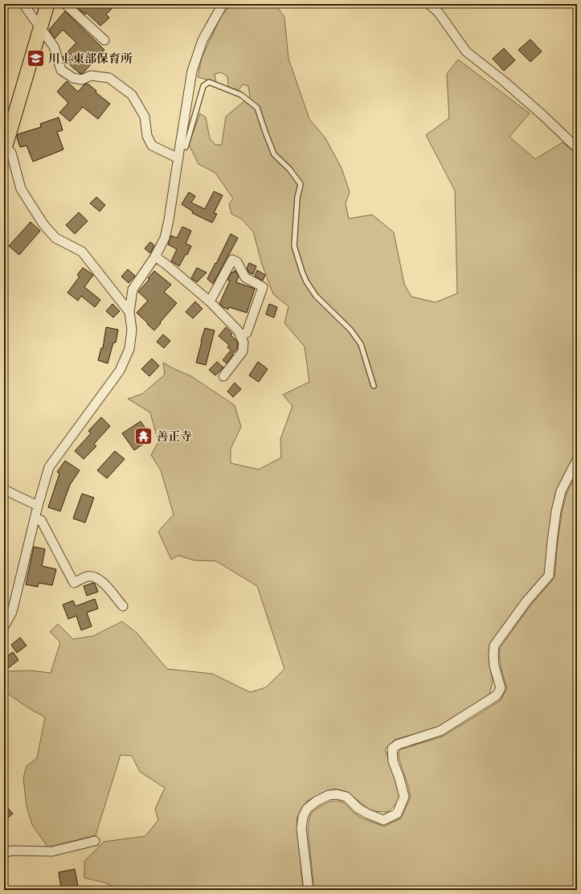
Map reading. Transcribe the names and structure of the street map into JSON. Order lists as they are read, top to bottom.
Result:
{
  "places": {
    "school or university": ["川上東部保育所"],
    "temple": ["善正寺"]
  }
}
